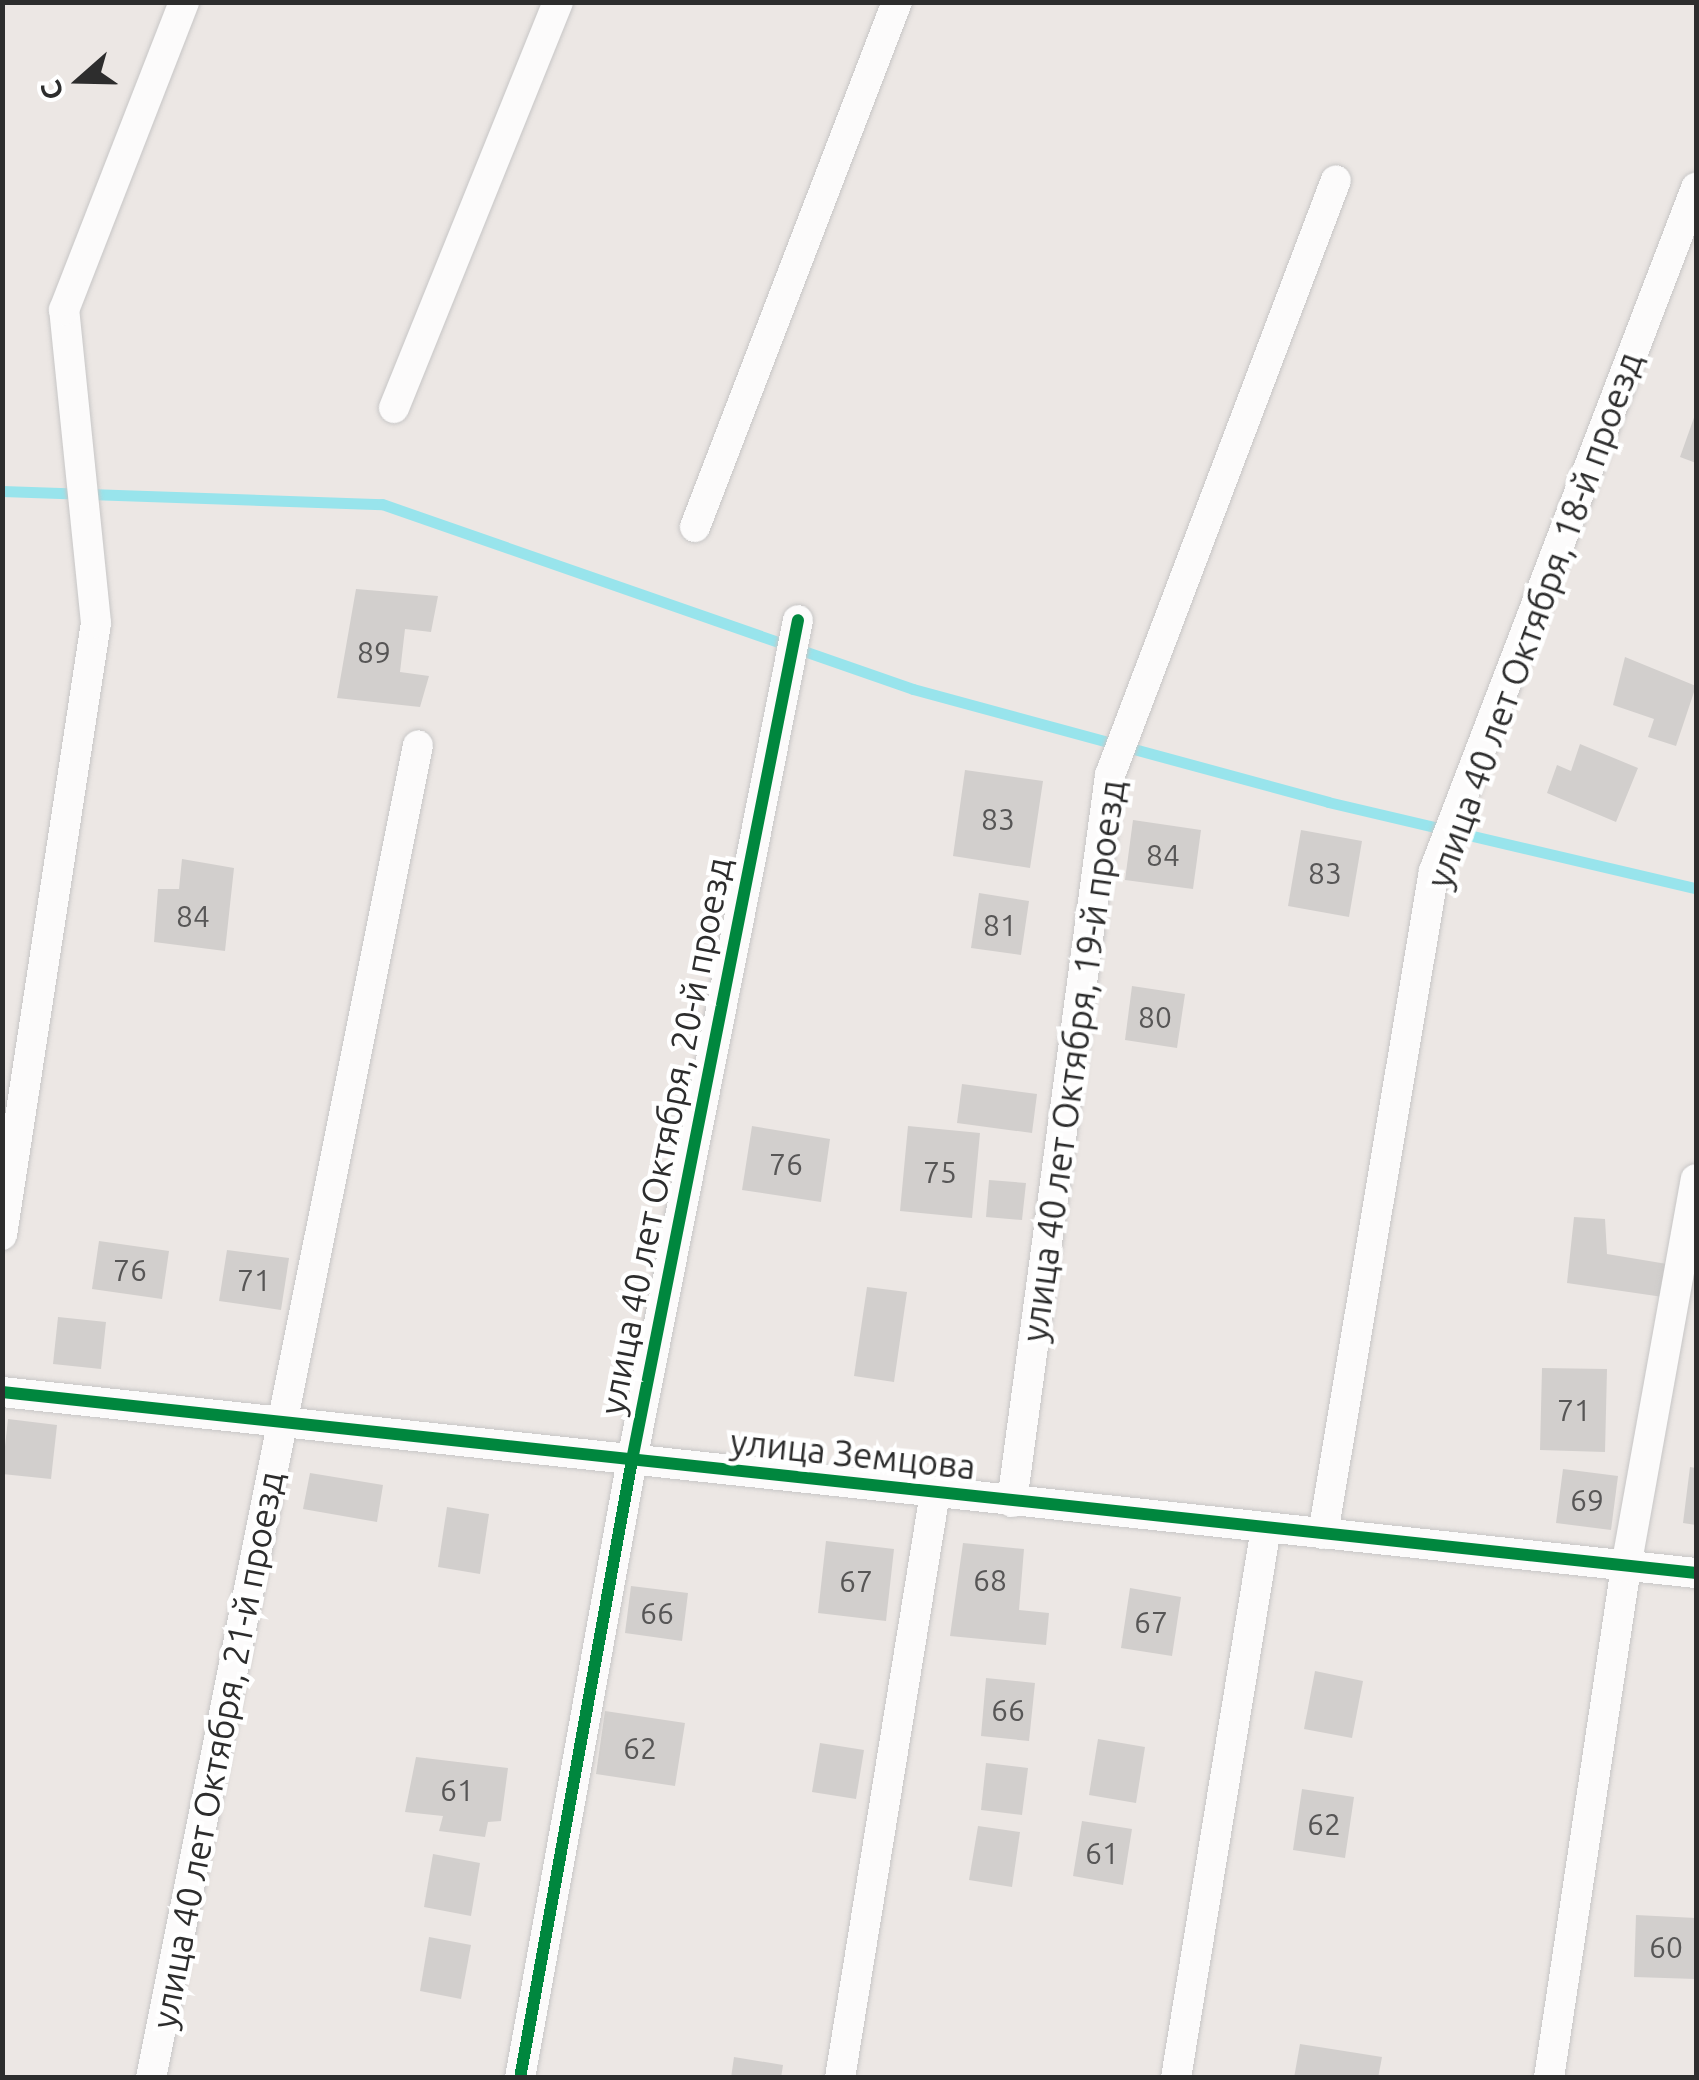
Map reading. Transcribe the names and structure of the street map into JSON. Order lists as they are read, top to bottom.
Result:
{
  "streets": {
    "street": [
      "улица 40 лет Октября, 18-й проезд",
      "улица 40 лет Октября, 19-й проезд",
      "улица 40 лет Октября, 20-й проезд",
      "улица Земцова",
      "улица 40 лет Октября, 21-й проезд"
    ]
  },
  "crossings": [
    ["улица 40 лет Октября, 18-й проезд", "улица Земцова"],
    ["улица 40 лет Октября, 19-й проезд", "улица Земцова"],
    ["улица 40 лет Октября, 20-й проезд", "улица Земцова"],
    ["улица Земцова", "улица 40 лет Октября, 21-й проезд"]
  ],
  "house_numbers": [
    "89",
    "83",
    "84",
    "83",
    "84",
    "81",
    "80",
    "76",
    "75",
    "76",
    "71",
    "71",
    "69",
    "68",
    "67",
    "66",
    "67",
    "66",
    "62",
    "61",
    "62",
    "61",
    "60"
  ],
  "north": "left"
}
